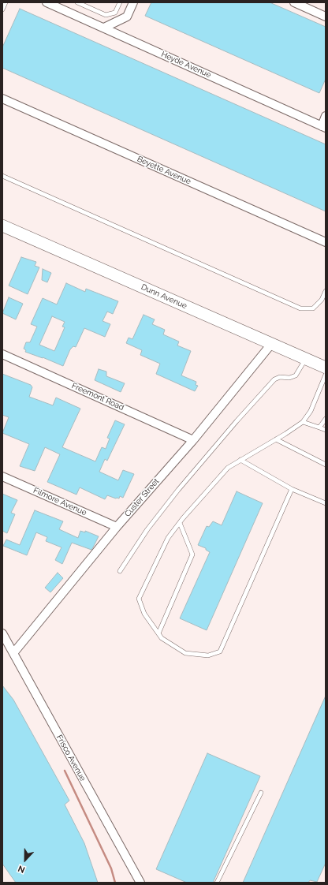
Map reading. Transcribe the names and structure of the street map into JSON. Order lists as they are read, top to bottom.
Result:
{
  "streets": {
    "main road": ["Dunn Avenue"],
    "street": [
      "Heyde Avenue",
      "Beyette Avenue",
      "Freemont Road",
      "Custer Street",
      "Filmore Avenue",
      "Frisco Avenue"
    ]
  },
  "crossings": [
    ["Dunn Avenue", "Custer Street"],
    ["Freemont Road", "Custer Street"],
    ["Custer Street", "Filmore Avenue"],
    ["Custer Street", "Frisco Avenue"]
  ],
  "north": "bottom"
}
